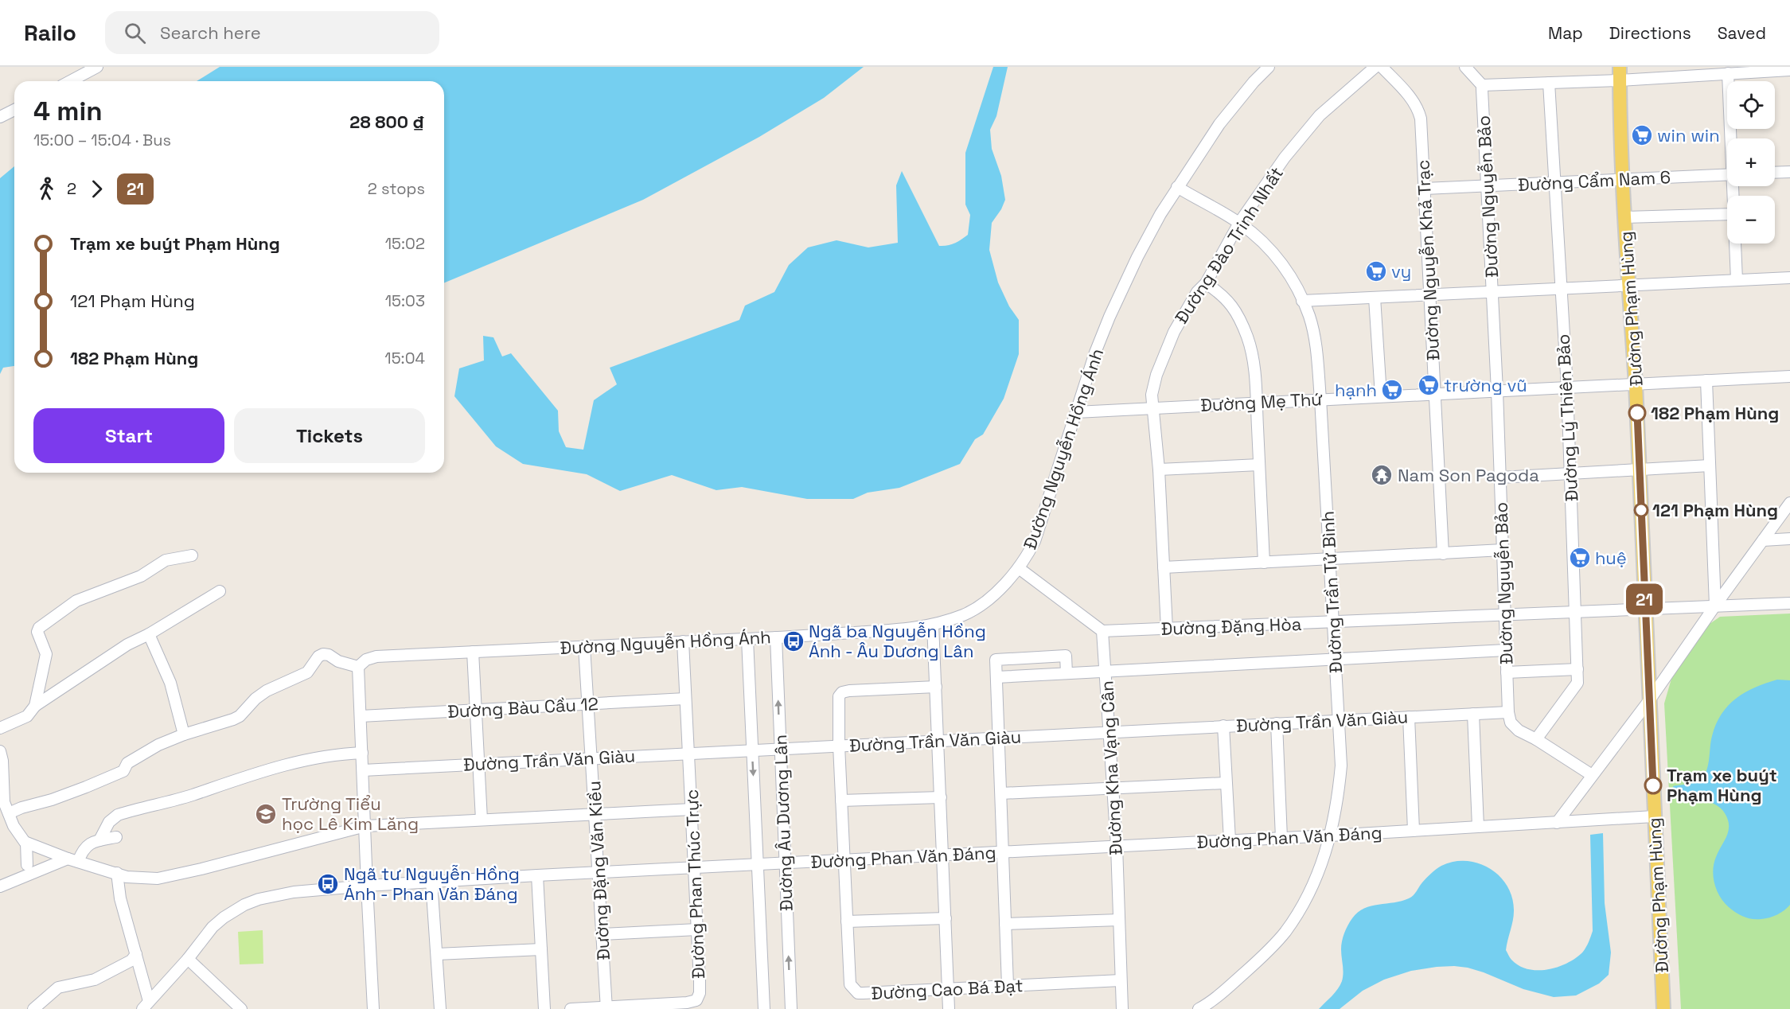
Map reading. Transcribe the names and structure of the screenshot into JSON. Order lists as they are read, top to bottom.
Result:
{
  "streets": {
    "main road": ["Đường Phạm Hùng"],
    "street": [
      "Đường Cẩm Nam 6",
      "Đường Nguyễn Bảo",
      "Đường Đào Trinh Nhất",
      "Đường Nguyễn Khả Trạc",
      "Đường Mẹ Thứ",
      "Đường Lý Thiên Bảo",
      "Đường Nguyễn Hồng Ánh",
      "Đường Trần Tử Bình",
      "Đường Đặng Hòa",
      "Đường Bàu Cầu 12",
      "Đường Trần Văn Giàu",
      "Đường Kha Vạng Cân",
      "Đường Âu Dương Lân",
      "Đường Phan Văn Đáng",
      "Đường Đặng Văn Kiều",
      "Đường Phan Thúc Trực",
      "Đường Cao Bá Đạt"
    ]
  },
  "crossings": [
    ["Đường Cẩm Nam 6", "Đường Nguyễn Bảo"],
    ["Đường Cẩm Nam 6", "Đường Nguyễn Khả Trạc"],
    ["Đường Cẩm Nam 6", "Đường Phạm Hùng"],
    ["Đường Cẩm Nam 6", "Đường Lý Thiên Bảo"],
    ["Đường Nguyễn Bảo", "Đường Mẹ Thứ"],
    ["Đường Nguyễn Bảo", "Đường Đặng Hòa"],
    ["Đường Nguyễn Bảo", "Đường Trần Văn Giàu"],
    ["Đường Đào Trinh Nhất", "Đường Mẹ Thứ"],
    ["Đường Đào Trinh Nhất", "Đường Trần Tử Bình"],
    ["Đường Đào Trinh Nhất", "Đường Đặng Hòa"],
    ["Đường Nguyễn Khả Trạc", "Đường Mẹ Thứ"],
    ["Đường Phạm Hùng", "Đường Mẹ Thứ"],
    ["Đường Phạm Hùng", "Đường Đặng Hòa"],
    ["Đường Phạm Hùng", "Đường Phan Văn Đáng"],
    ["Đường Mẹ Thứ", "Đường Lý Thiên Bảo"],
    ["Đường Mẹ Thứ", "Đường Nguyễn Hồng Ánh"],
    ["Đường Mẹ Thứ", "Đường Trần Tử Bình"],
    ["Đường Lý Thiên Bảo", "Đường Đặng Hòa"],
    ["Đường Nguyễn Hồng Ánh", "Đường Trần Tử Bình"],
    ["Đường Nguyễn Hồng Ánh", "Đường Âu Dương Lân"],
    ["Đường Nguyễn Hồng Ánh", "Đường Đặng Văn Kiều"],
    ["Đường Nguyễn Hồng Ánh", "Đường Phan Thúc Trực"],
    ["Đường Trần Tử Bình", "Đường Đặng Hòa"],
    ["Đường Trần Tử Bình", "Đường Trần Văn Giàu"],
    ["Đường Trần Tử Bình", "Đường Phan Văn Đáng"],
    ["Đường Đặng Hòa", "Đường Kha Vạng Cân"],
    ["Đường Bàu Cầu 12", "Đường Đặng Văn Kiều"],
    ["Đường Bàu Cầu 12", "Đường Phan Thúc Trực"],
    ["Đường Trần Văn Giàu", "Đường Kha Vạng Cân"],
    ["Đường Trần Văn Giàu", "Đường Âu Dương Lân"],
    ["Đường Trần Văn Giàu", "Đường Đặng Văn Kiều"],
    ["Đường Trần Văn Giàu", "Đường Phan Thúc Trực"],
    ["Đường Trần Văn Giàu", "Đường Cao Bá Đạt"],
    ["Đường Kha Vạng Cân", "Đường Phan Văn Đáng"],
    ["Đường Kha Vạng Cân", "Đường Cao Bá Đạt"],
    ["Đường Âu Dương Lân", "Đường Phan Văn Đáng"],
    ["Đường Phan Văn Đáng", "Đường Đặng Văn Kiều"],
    ["Đường Phan Văn Đáng", "Đường Phan Thúc Trực"],
    ["Đường Phan Văn Đáng", "Đường Cao Bá Đạt"],
    ["Đường Đặng Văn Kiều", "Đường Phan Thúc Trực"]
  ],
  "places": {
    "supermarket": [
      "win win",
      "vy",
      "trường vũ",
      "hạnh",
      "huệ"
    ],
    "other": ["182 Phạm Hùng", "121 Phạm Hùng", "Trạm xe buýt Phạm Hùng"],
    "temple": ["Nam Son Pagoda"],
    "bus stop": ["Ngã ba Nguyễn Hồng Ánh - Âu Dương Lân", "Ngã tư Nguyễn Hồng Ánh - Phan Văn Đáng"],
    "school or university": ["Trường Tiểu học Lê Kim Lăng"]
  },
  "lines": ["bus line 21"],
  "page": {
    "header": "Railo",
    "search": "Search here",
    "nav": ["Map", "Directions", "Saved"],
    "on_map": "21",
    "map_buttons": ["+", "−"],
    "heading": ["4 min", "15:00 – 15:04 · Bus", "28 800 ₫"],
    "legs": ["2", "21", "2 stops"],
    "list": [
      {
        "name": "Trạm xe buýt Phạm Hùng",
        "value": "15:02"
      },
      {
        "name": "121 Phạm Hùng",
        "value": "15:03"
      },
      {
        "name": "182 Phạm Hùng",
        "value": "15:04"
      }
    ],
    "buttons": ["Start", "Tickets"]
  }
}
